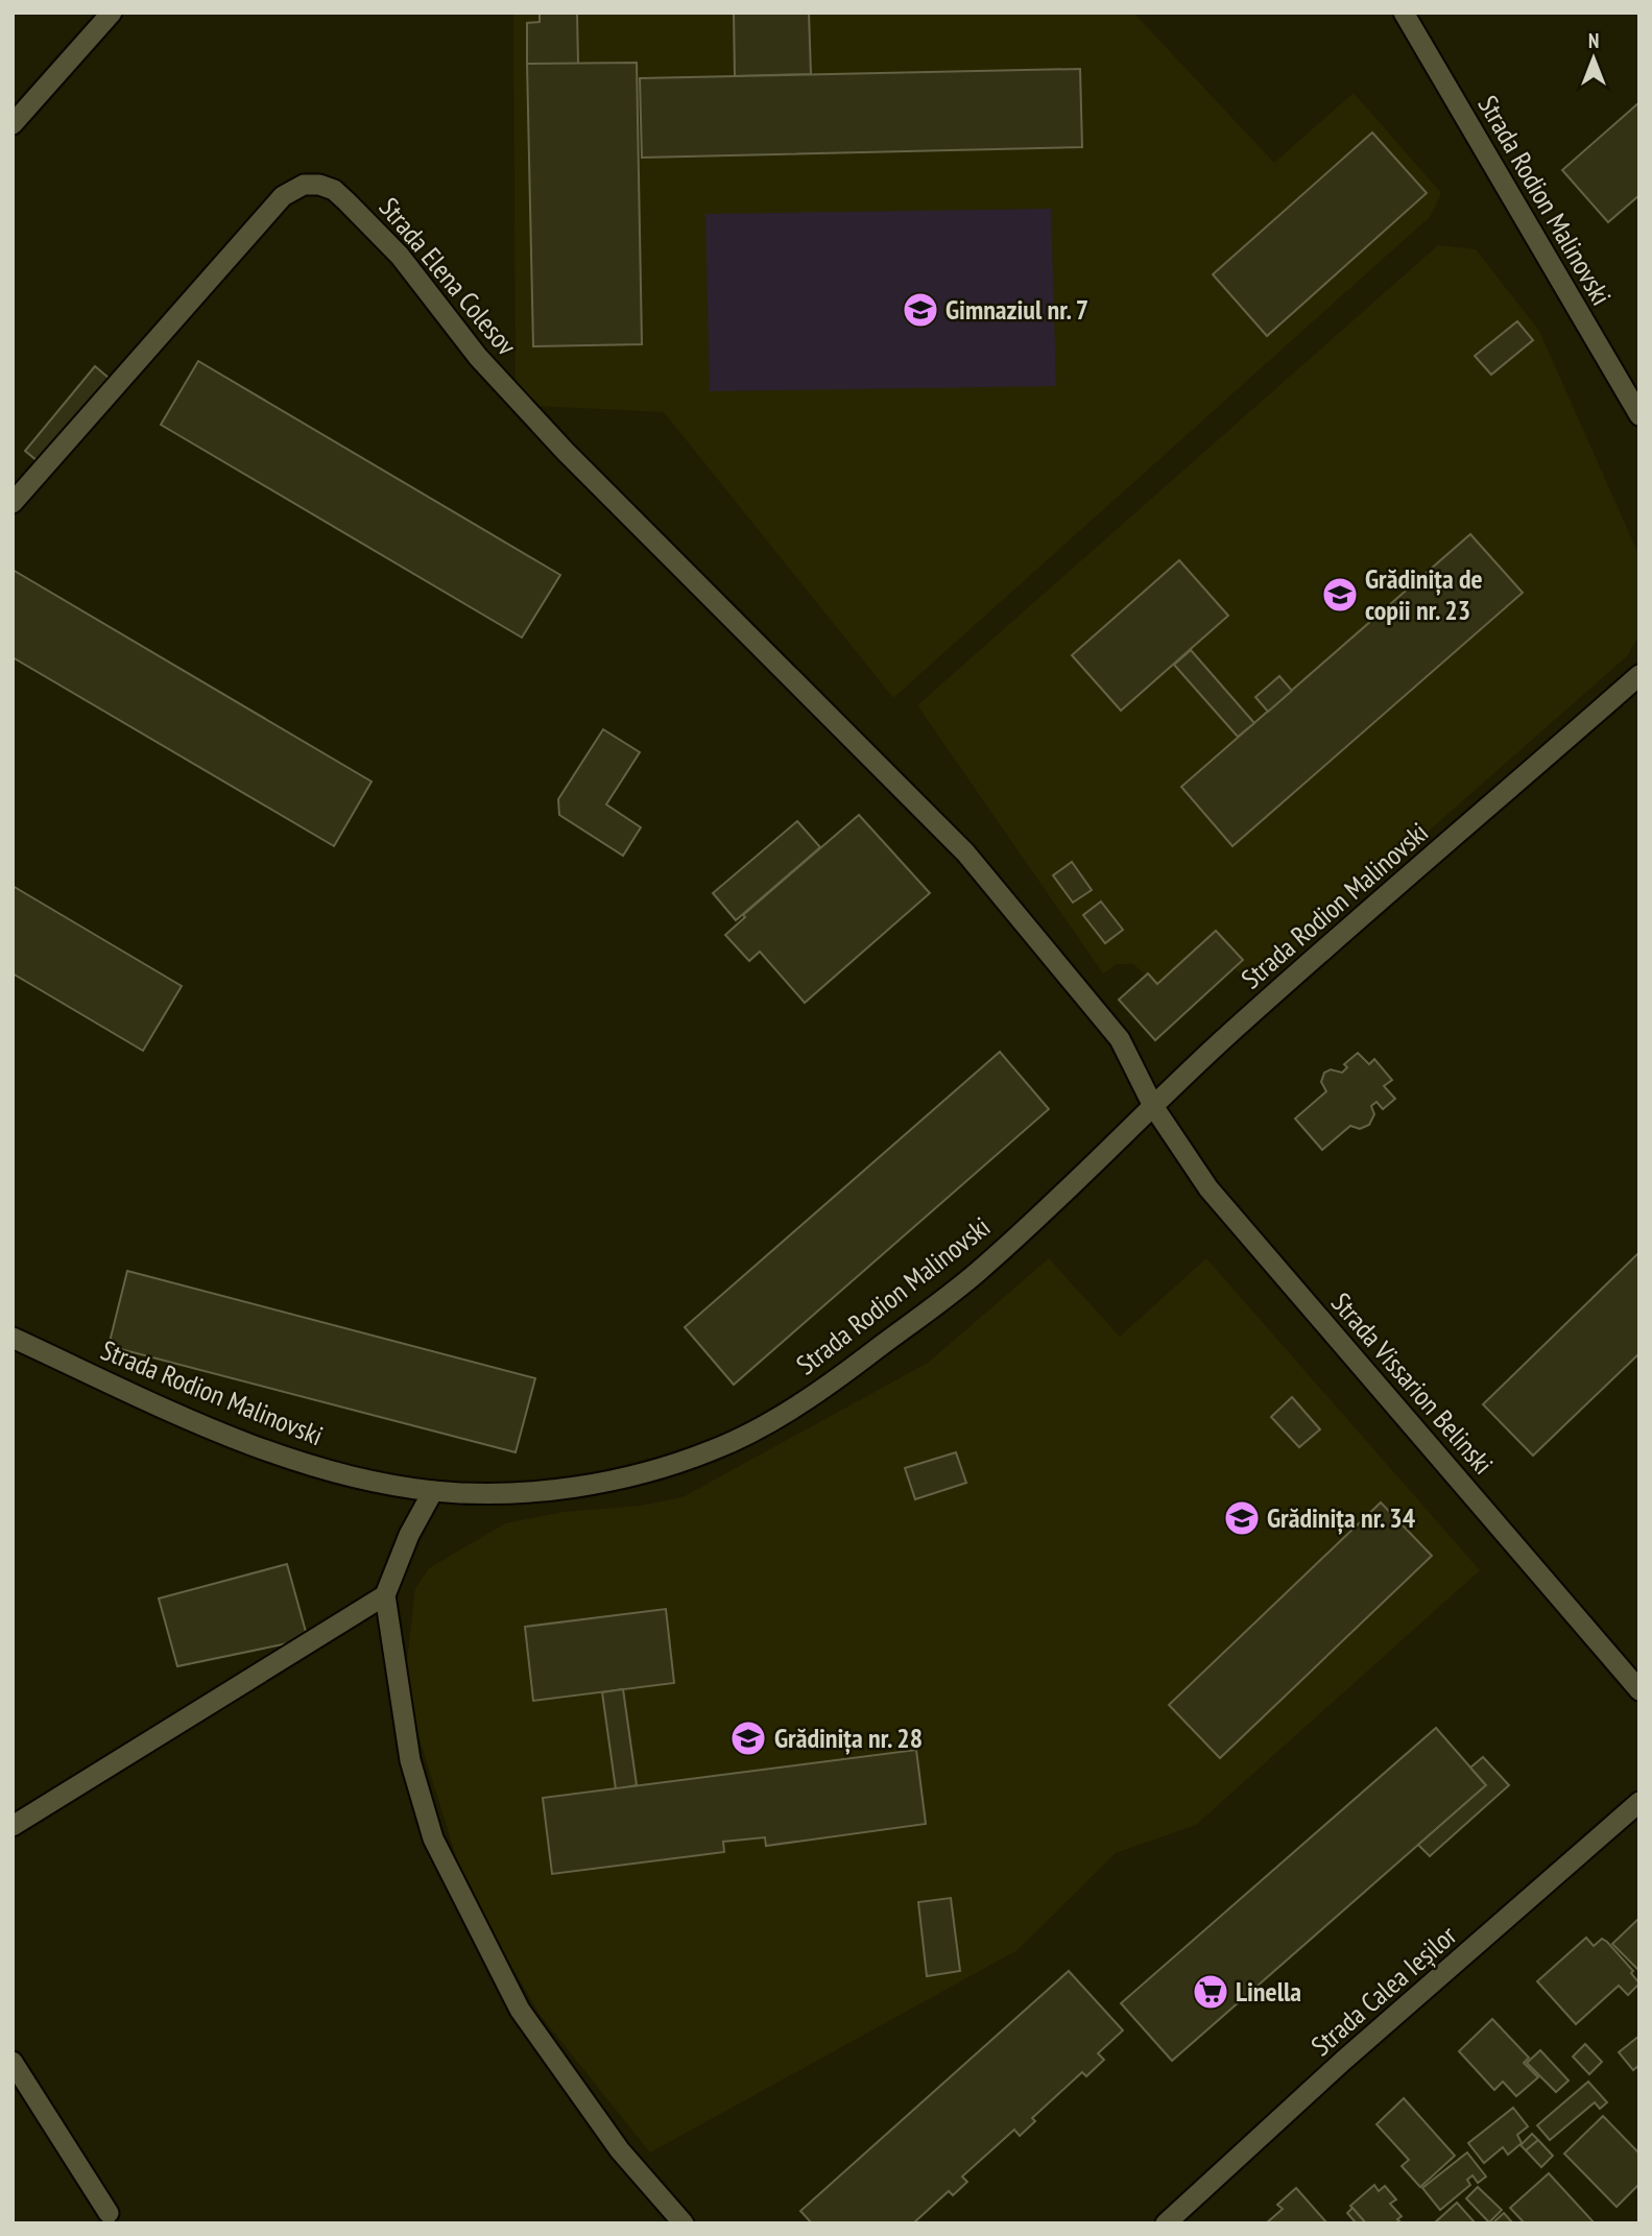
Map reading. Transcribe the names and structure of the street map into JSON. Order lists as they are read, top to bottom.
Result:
{
  "streets": {
    "street": [
      "Strada Rodion Malinovski",
      "Strada Elena Colesov",
      "Strada Vissarion Belinski",
      "Strada Calea Ieșilor"
    ]
  },
  "crossings": [
    ["Strada Rodion Malinovski", "Strada Elena Colesov"],
    ["Strada Rodion Malinovski", "Strada Vissarion Belinski"],
    ["Strada Elena Colesov", "Strada Vissarion Belinski"]
  ],
  "places": {
    "school or university": [
      "Gimnaziul nr. 7",
      "Grădinița de copii nr. 23",
      "Grădinița nr. 34",
      "Grădinița nr. 28"
    ],
    "supermarket": ["Linella"]
  },
  "north": "top"
}
